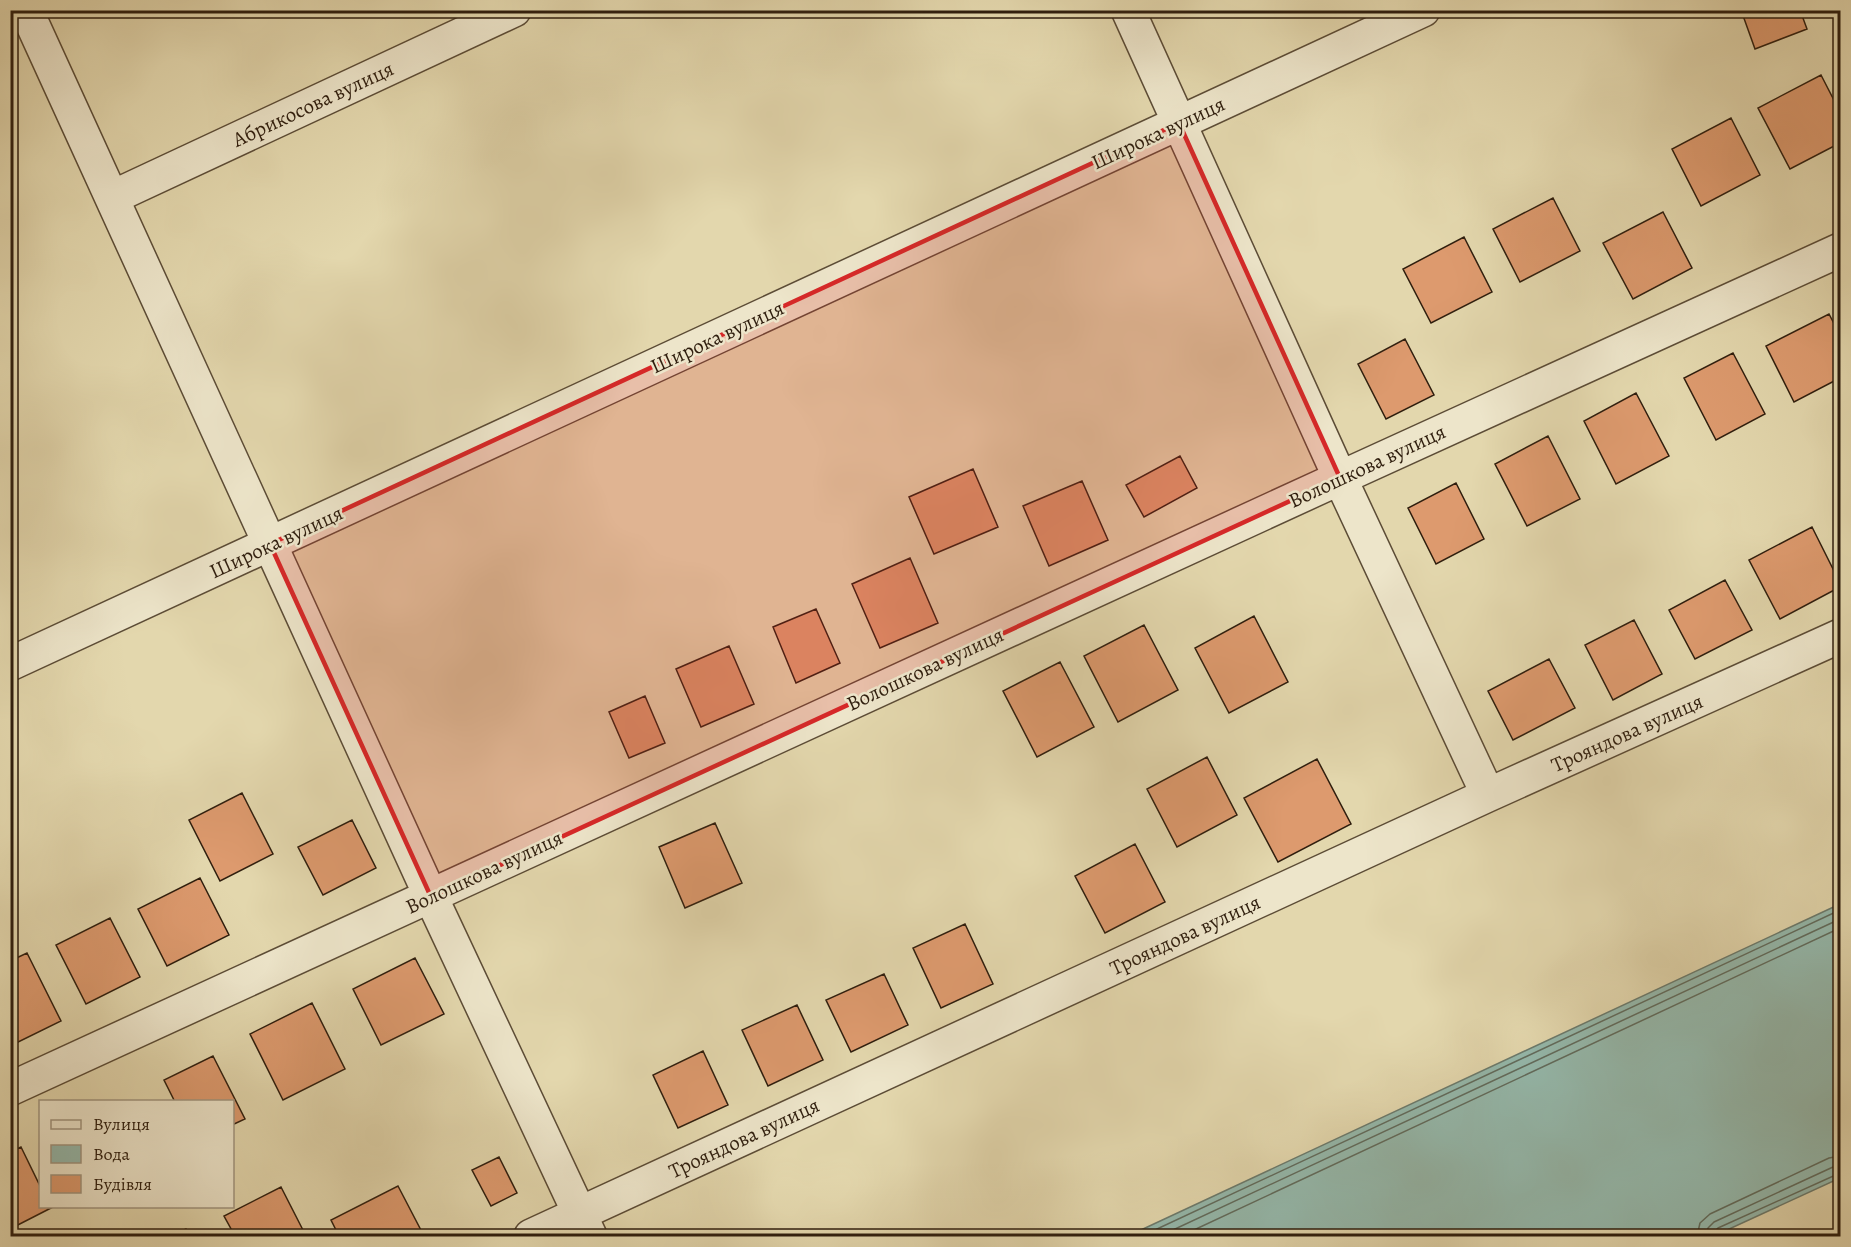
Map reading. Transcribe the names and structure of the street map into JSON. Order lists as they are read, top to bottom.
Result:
{
  "streets": {
    "street": [
      "Абрикосова вулиця",
      "Широка вулиця",
      "Волошкова вулиця",
      "Трояндова вулиця"
    ]
  },
  "legend": ["Вулиця", "Вода", "Будівля"]
}
